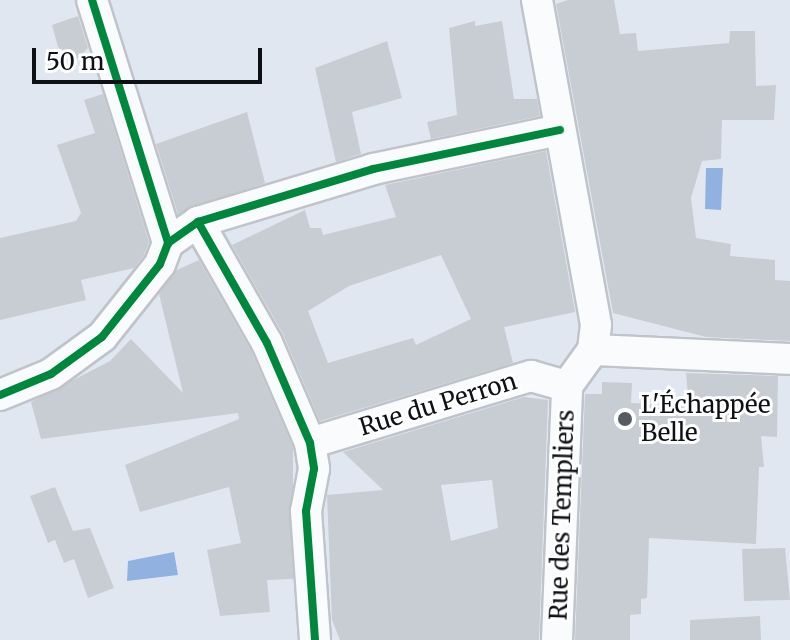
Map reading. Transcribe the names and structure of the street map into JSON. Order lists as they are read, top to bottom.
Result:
{
  "streets": {
    "street": ["Rue du Perron", "Rue des Templiers"]
  },
  "crossings": [
    ["Rue du Perron", "Rue des Templiers"]
  ],
  "places": ["L'Échappée Belle"],
  "scale_bar": "50 m"
}
